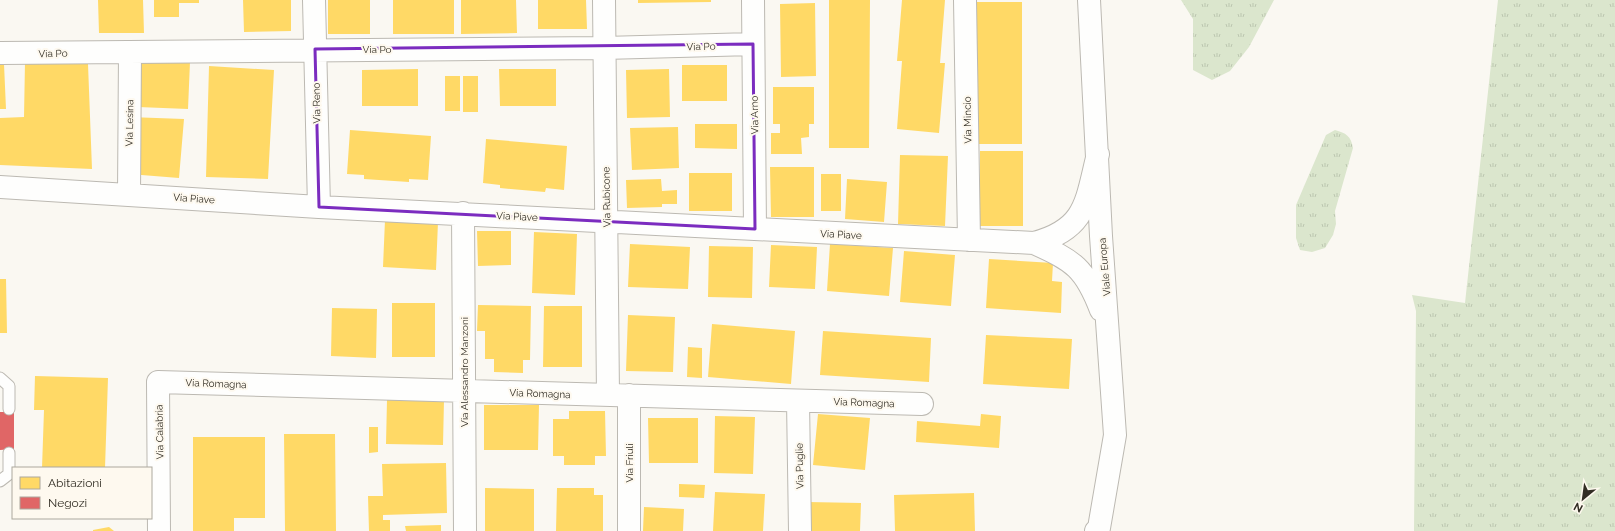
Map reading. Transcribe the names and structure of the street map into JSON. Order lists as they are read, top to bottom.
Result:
{
  "streets": {
    "street": [
      "Via Po",
      "Via Reno",
      "Via Arno",
      "Via Mincio",
      "Via Lesina",
      "Via Rubicone",
      "Via Piave",
      "Viale Europa",
      "Via Alessandro Manzoni",
      "Via Romagna",
      "Via Calabria",
      "Via Friuli",
      "Via Puglie"
    ]
  },
  "crossings": [
    ["Via Po", "Via Reno"],
    ["Via Po", "Via Arno"],
    ["Via Po", "Via Lesina"],
    ["Via Po", "Via Rubicone"],
    ["Via Reno", "Via Piave"],
    ["Via Arno", "Via Piave"],
    ["Via Mincio", "Via Piave"],
    ["Via Lesina", "Via Piave"],
    ["Via Rubicone", "Via Piave"],
    ["Via Rubicone", "Via Romagna"],
    ["Via Rubicone", "Via Friuli"],
    ["Via Piave", "Viale Europa"],
    ["Via Piave", "Via Alessandro Manzoni"],
    ["Via Alessandro Manzoni", "Via Romagna"],
    ["Via Romagna", "Via Calabria"],
    ["Via Romagna", "Via Friuli"],
    ["Via Romagna", "Via Puglie"]
  ],
  "legend": ["Abitazioni", "Negozi"],
  "north": "bottom left"
}
